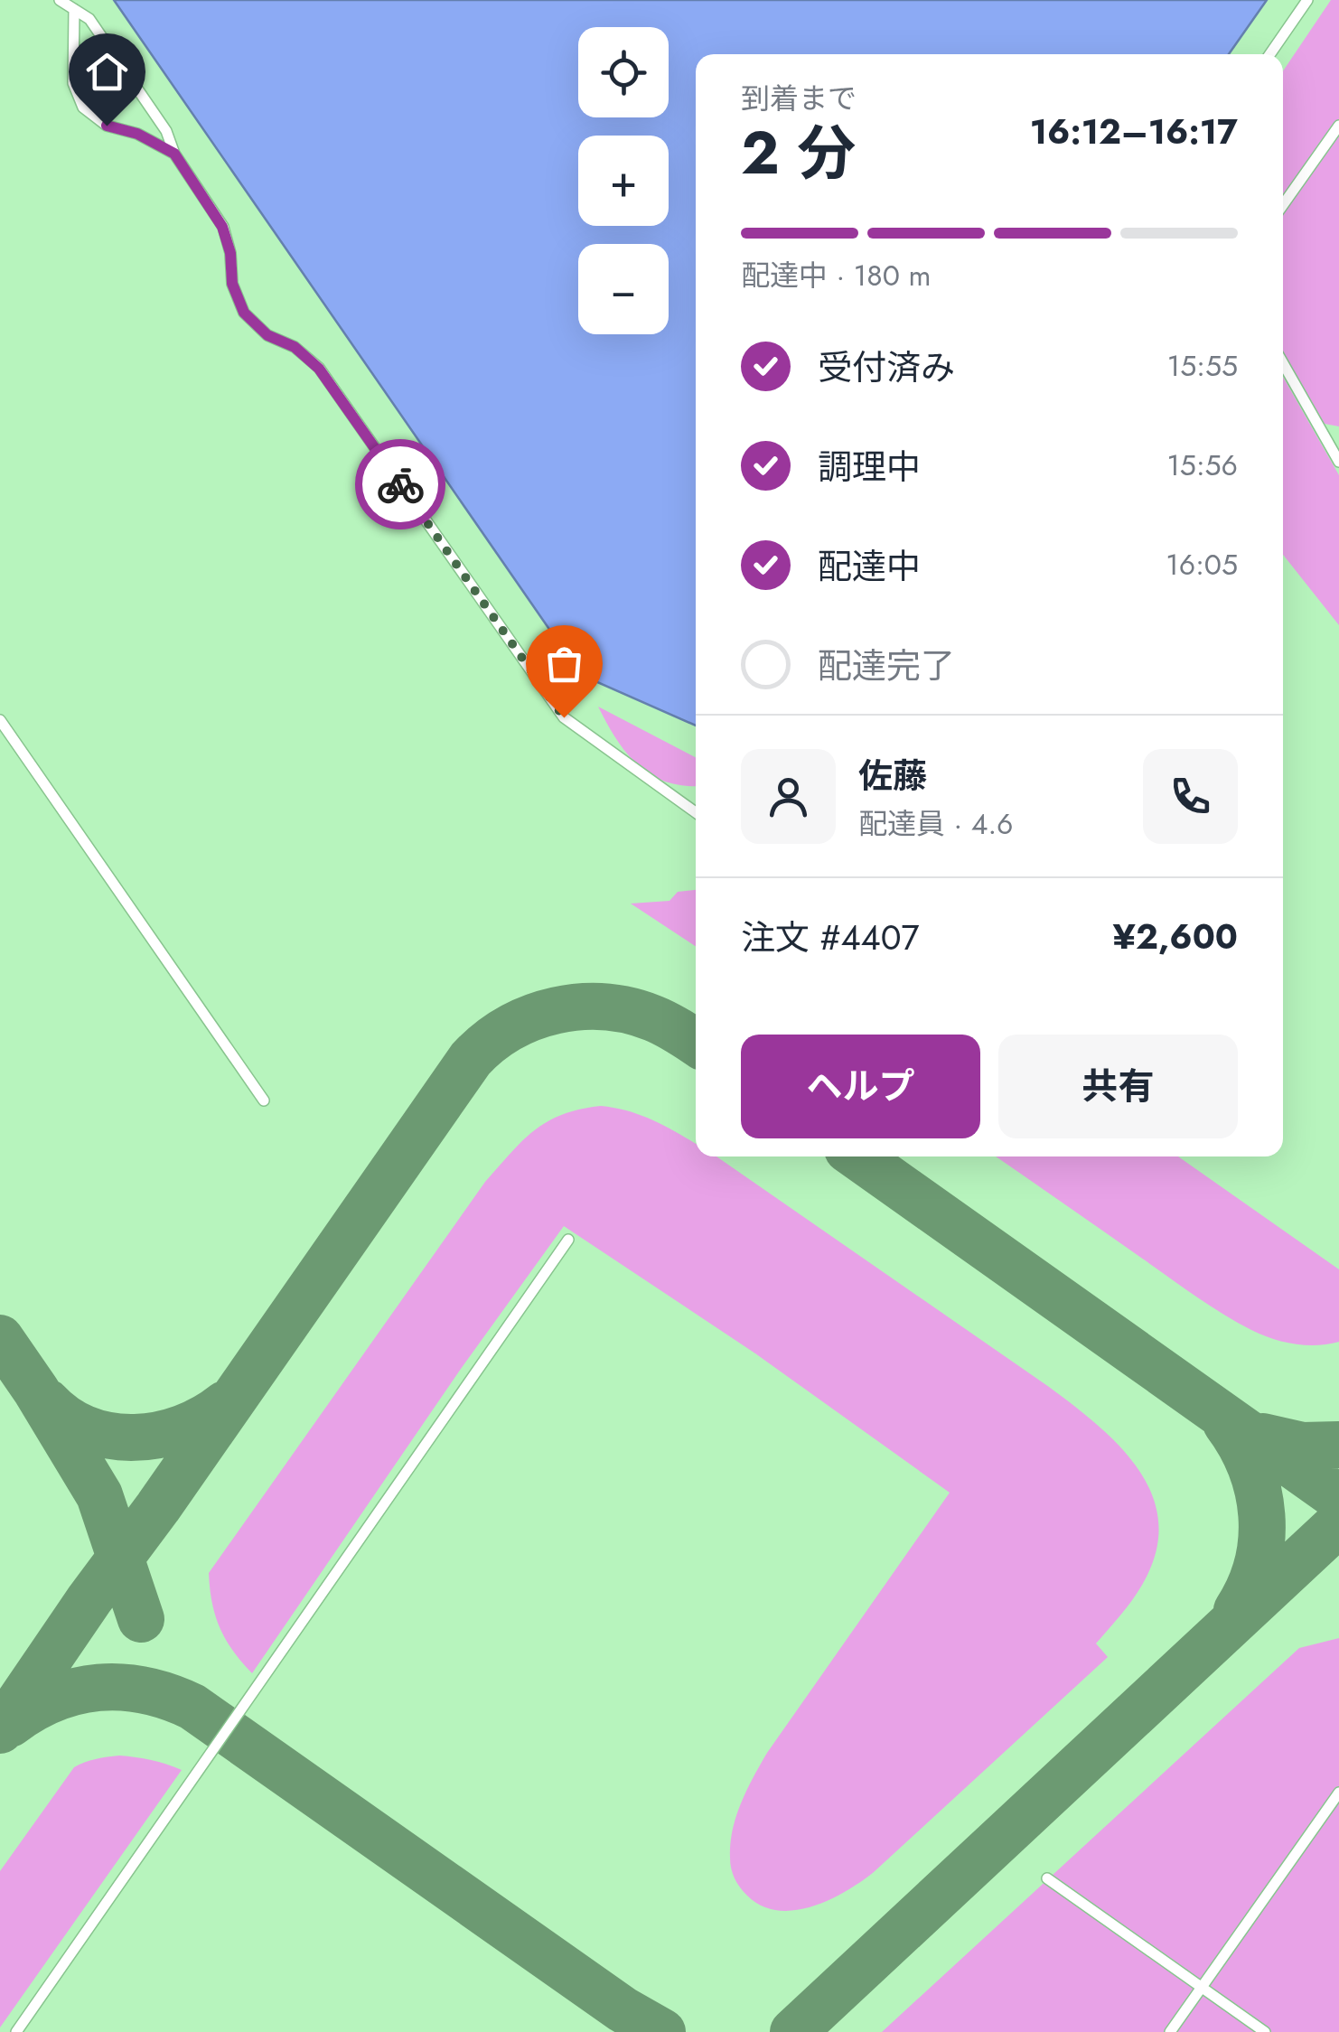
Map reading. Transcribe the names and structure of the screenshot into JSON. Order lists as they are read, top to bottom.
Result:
{
  "page": {
    "map_buttons": ["+", "−"],
    "heading": ["2 分", "到着まで", "16:12–16:17"],
    "panel": [
      "佐藤",
      "配達員 · 4.6",
      "注文 #4407",
      "¥2,600"
    ],
    "bar": "配達中 · 180 m",
    "list": [
      ["受付済み", "15:55"],
      ["調理中", "15:56"],
      ["配達中", "16:05"],
      "配達完了"
    ],
    "buttons": ["ヘルプ", "共有"]
  }
}
